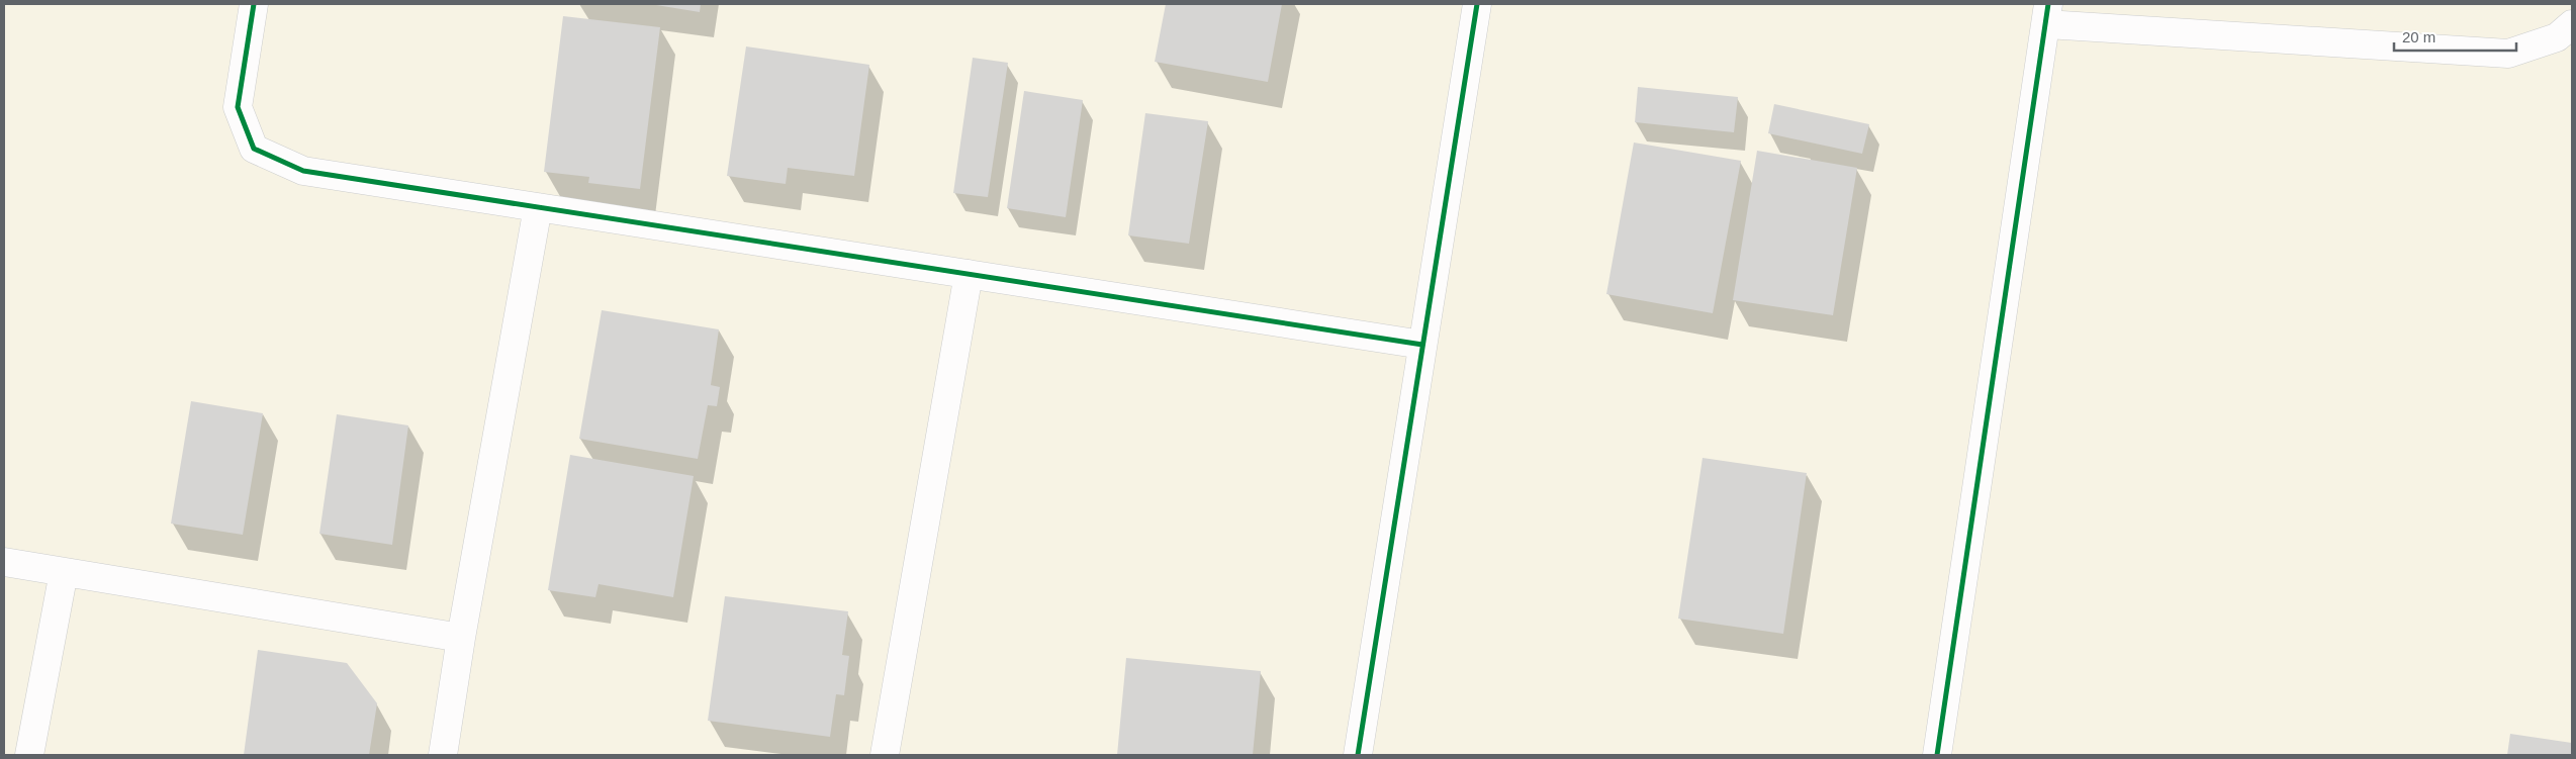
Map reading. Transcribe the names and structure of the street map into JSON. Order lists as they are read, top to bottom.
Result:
{
  "scale_bar": "20 m"
}
